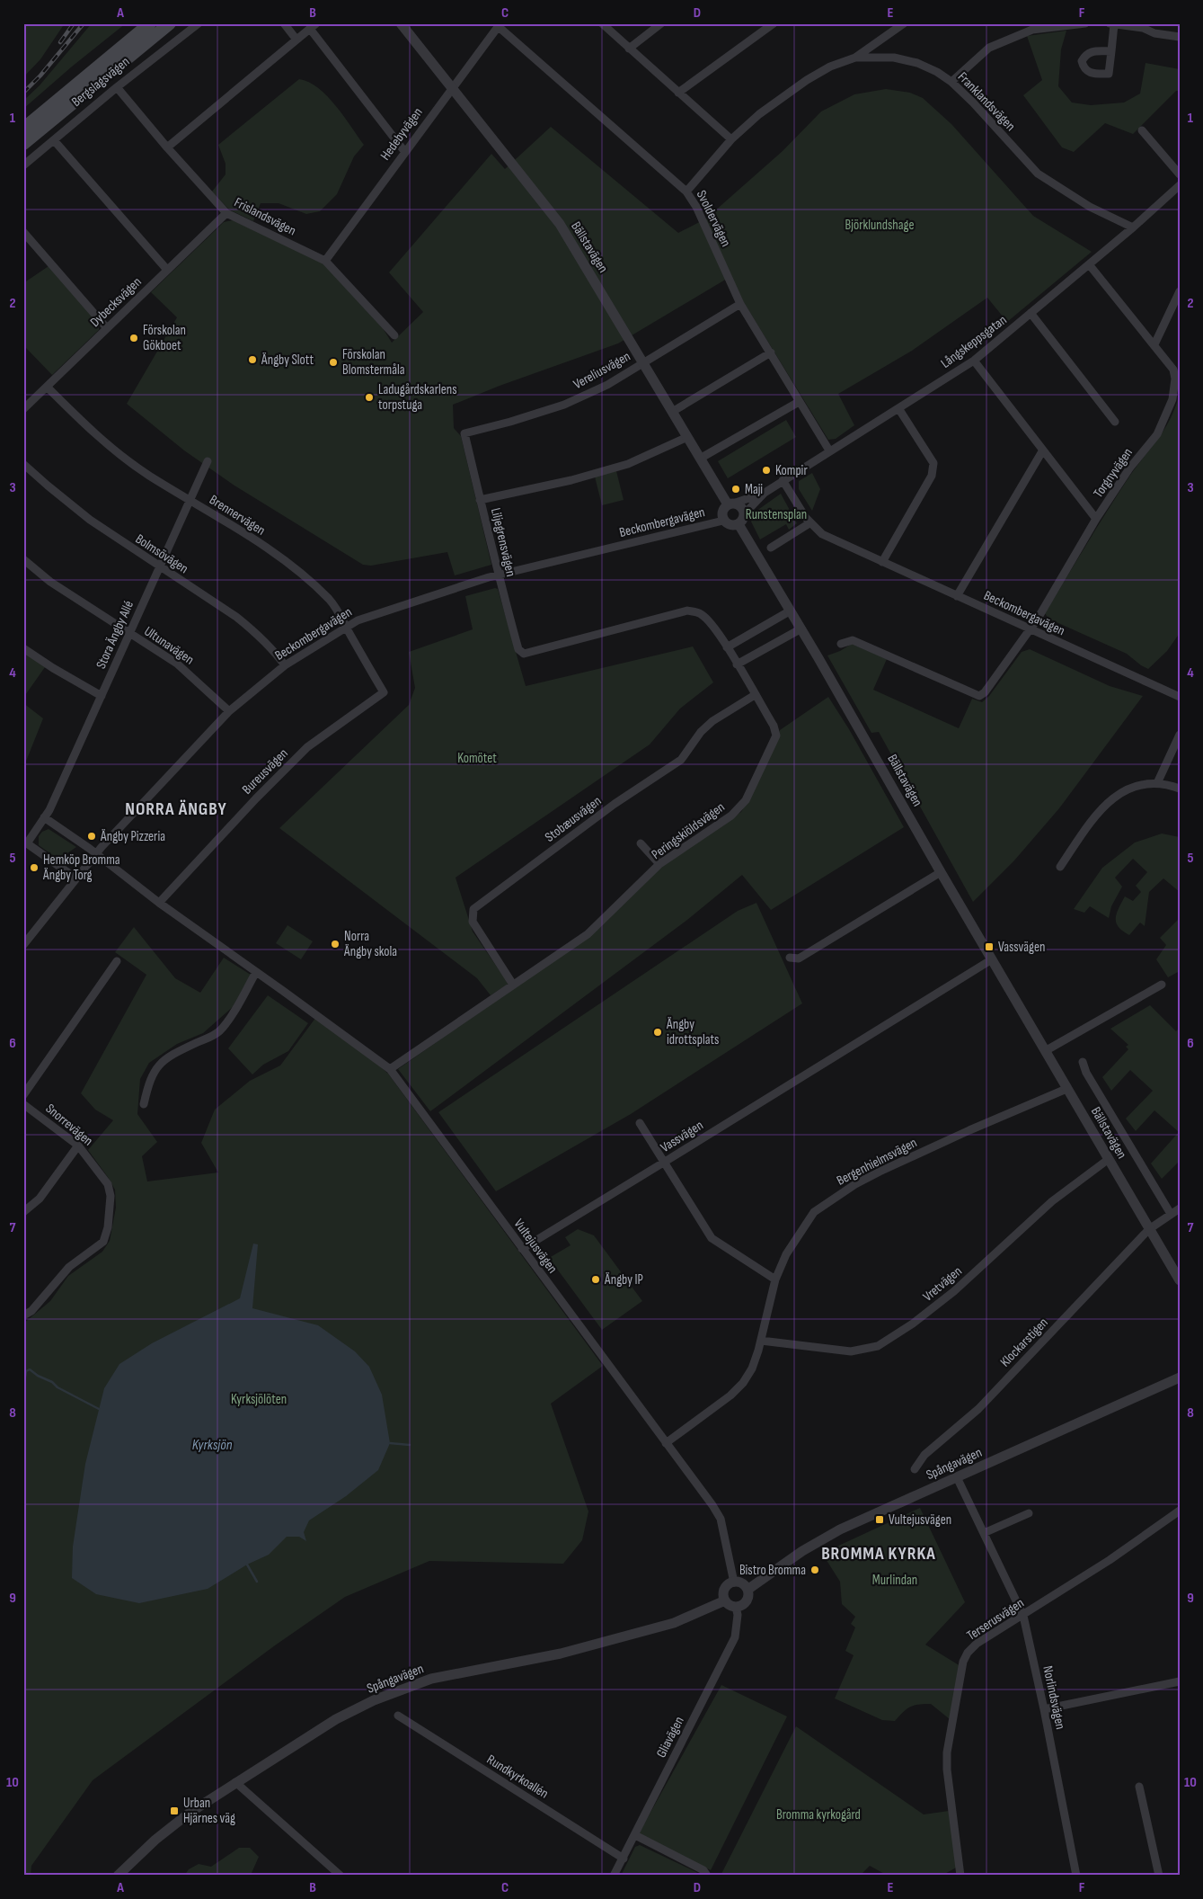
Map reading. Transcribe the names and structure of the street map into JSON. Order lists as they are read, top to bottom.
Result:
{
  "streets": {
    "main road": ["Bergslagsvägen"],
    "street": [
      "Franklandsvägen",
      "Hedebyvägen",
      "Frislandsvägen",
      "Svoldervägen",
      "Bällstavägen",
      "Dybecksvägen",
      "Långskeppsgatan",
      "Vereliusvägen",
      "Torgnyvägen",
      "Brennervägen",
      "Beckombergavägen",
      "Liljegrensvägen",
      "Bolmsövägen",
      "Stora Ängby Allé",
      "Ultunavägen",
      "Bureusvägen",
      "Stobæusvägen",
      "Peringskiöldsvägen",
      "Snorrevägen",
      "Vassvägen",
      "Bergenhielmsvägen",
      "Vultejusvägen",
      "Vretvägen",
      "Klockarstigen",
      "Spångavägen",
      "Terserusvägen",
      "Norlindsvägen",
      "Gliavägen",
      "Rundkyrkoallén"
    ]
  },
  "crossings": [
    ["Bergslagsvägen", "Frislandsvägen"],
    ["Franklandsvägen", "Svoldervägen"],
    ["Franklandsvägen", "Långskeppsgatan"],
    ["Hedebyvägen", "Frislandsvägen"],
    ["Hedebyvägen", "Svoldervägen"],
    ["Hedebyvägen", "Bällstavägen"],
    ["Frislandsvägen", "Dybecksvägen"],
    ["Svoldervägen", "Långskeppsgatan"],
    ["Svoldervägen", "Vereliusvägen"],
    ["Bällstavägen", "Långskeppsgatan"],
    ["Bällstavägen", "Vereliusvägen"],
    ["Bällstavägen", "Beckombergavägen"],
    ["Bällstavägen", "Vassvägen"],
    ["Bällstavägen", "Bergenhielmsvägen"],
    ["Bällstavägen", "Vretvägen"],
    ["Bällstavägen", "Klockarstigen"],
    ["Dybecksvägen", "Brennervägen"],
    ["Långskeppsgatan", "Torgnyvägen"],
    ["Långskeppsgatan", "Beckombergavägen"],
    ["Vereliusvägen", "Liljegrensvägen"],
    ["Torgnyvägen", "Beckombergavägen"],
    ["Brennervägen", "Beckombergavägen"],
    ["Brennervägen", "Stora Ängby Allé"],
    ["Brennervägen", "Bureusvägen"],
    ["Beckombergavägen", "Liljegrensvägen"],
    ["Beckombergavägen", "Bolmsövägen"],
    ["Beckombergavägen", "Ultunavägen"],
    ["Beckombergavägen", "Vultejusvägen"],
    ["Liljegrensvägen", "Peringskiöldsvägen"],
    ["Bolmsövägen", "Stora Ängby Allé"],
    ["Stora Ängby Allé", "Ultunavägen"],
    ["Stora Ängby Allé", "Vultejusvägen"],
    ["Bureusvägen", "Vultejusvägen"],
    ["Stobæusvägen", "Peringskiöldsvägen"],
    ["Peringskiöldsvägen", "Vultejusvägen"],
    ["Vassvägen", "Vultejusvägen"],
    ["Bergenhielmsvägen", "Vultejusvägen"],
    ["Bergenhielmsvägen", "Vretvägen"],
    ["Vultejusvägen", "Spångavägen"],
    ["Vultejusvägen", "Gliavägen"],
    ["Spångavägen", "Norlindsvägen"],
    ["Spångavägen", "Gliavägen"],
    ["Terserusvägen", "Norlindsvägen"],
    ["Gliavägen", "Rundkyrkoallén"]
  ],
  "districts": ["NORRA ÄNGBY", "BROMMA KYRKA"],
  "water": ["Kyrksjön"],
  "parks": [
    "Björklundshage",
    "Runstensplan",
    "Komötet",
    "Kyrksjölöten",
    "Murlindan",
    "Bromma kyrkogård"
  ],
  "places": {
    "other": [
      "Förskolan Gökboet",
      "Ängby Slott",
      "Förskolan Blomstermåla",
      "Ladugårdskarlens torpstuga",
      "Kompir",
      "Maji",
      "Ängby Pizzeria",
      "Hemköp Bromma Ängby Torg",
      "Norra Ängby skola",
      "Ängby idrottsplats",
      "Ängby IP",
      "Bistro Bromma"
    ],
    "transit": ["Vassvägen", "Vultejusvägen", "Urban Hjärnes väg"]
  },
  "grid": {
    "columns": [
      "A",
      "B",
      "C",
      "D",
      "E",
      "F"
    ],
    "rows": [
      "1",
      "2",
      "3",
      "4",
      "5",
      "6",
      "7",
      "8",
      "9",
      "10"
    ]
  }
}
